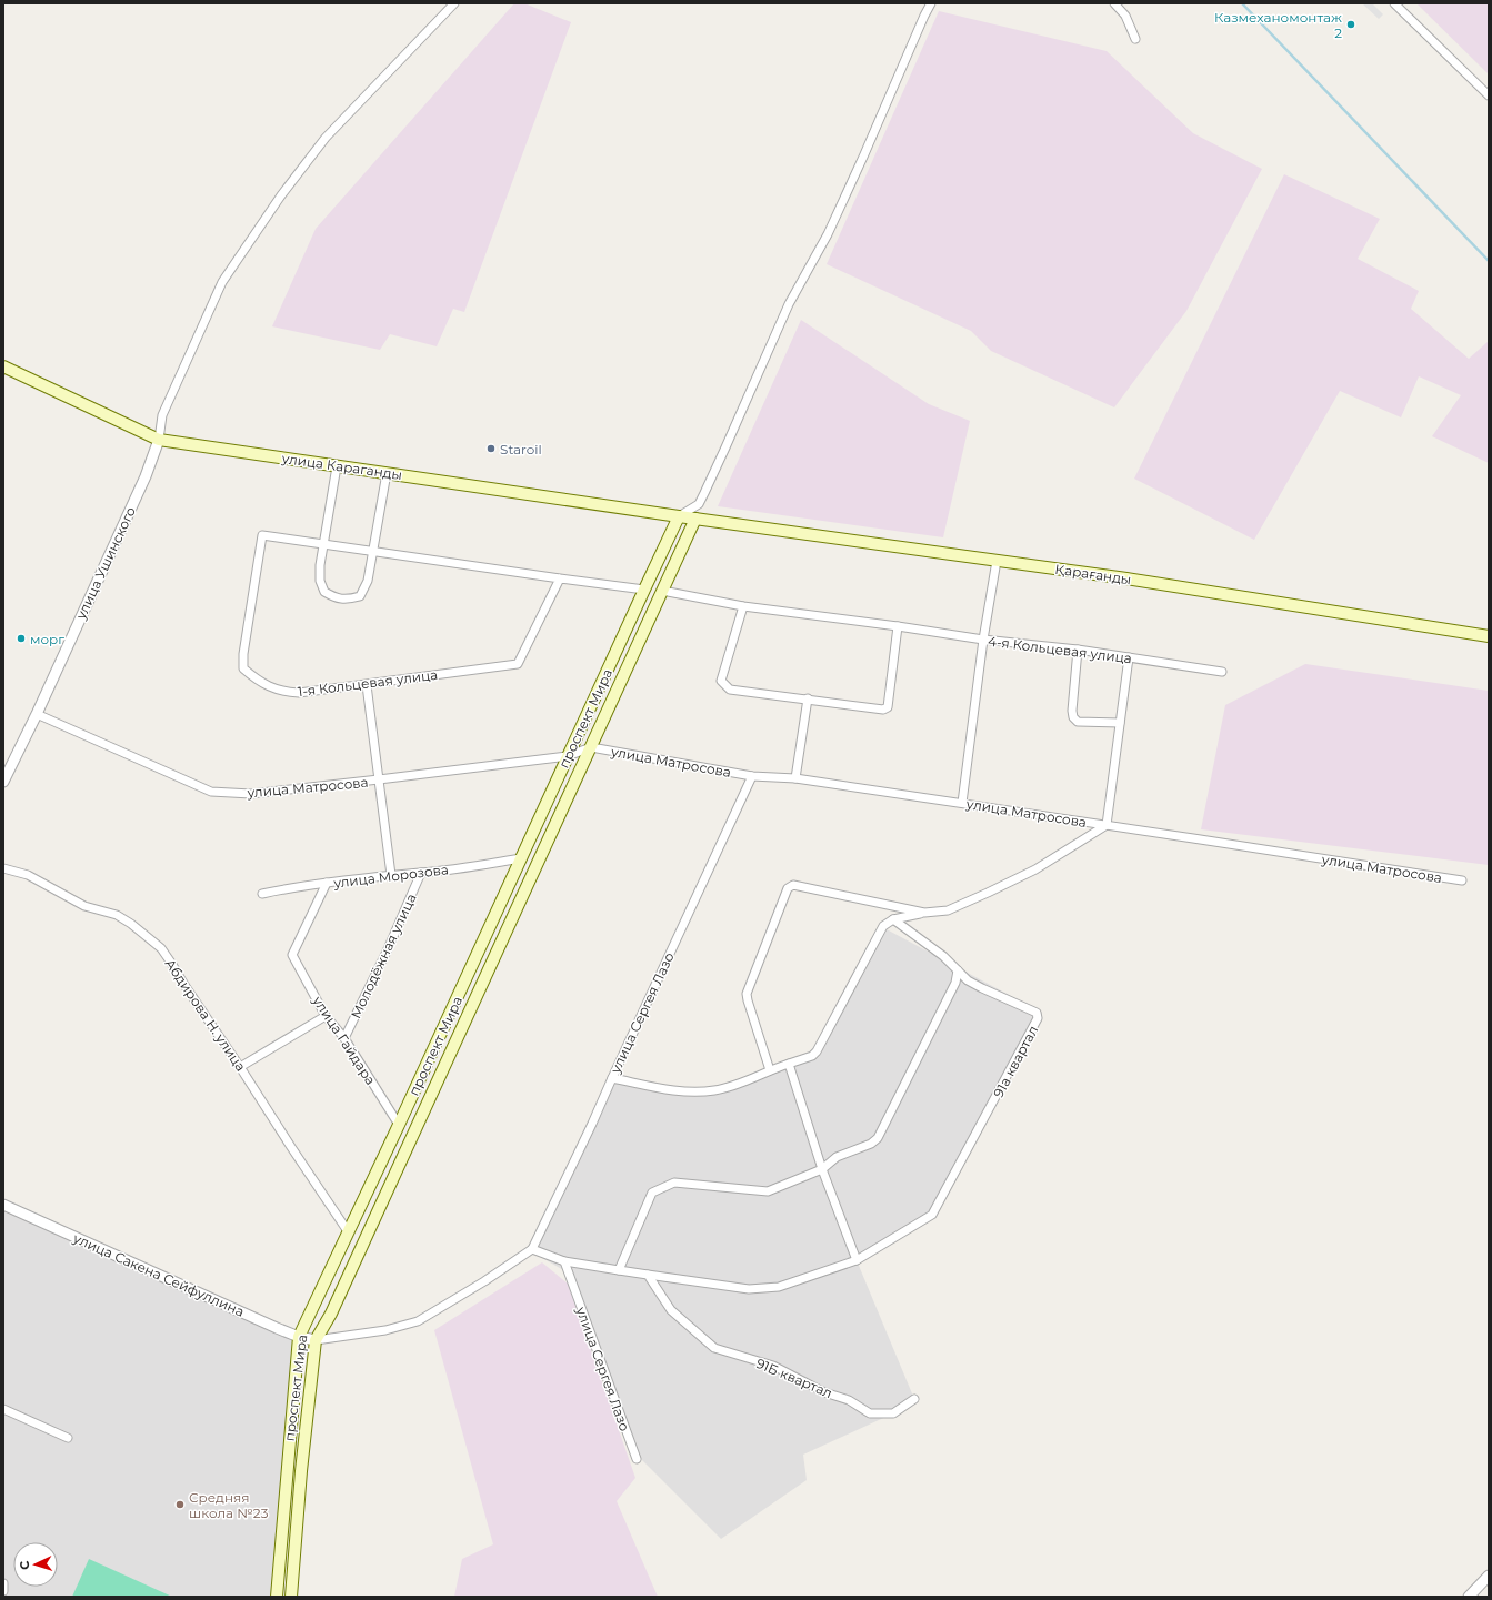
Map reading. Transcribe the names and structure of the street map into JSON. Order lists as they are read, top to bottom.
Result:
{
  "streets": {
    "main road": ["улица Караганды", "Қарағанды", "проспект Мира"],
    "street": [
      "улица Ушинского",
      "4-я Кольцевая улица",
      "1-я Кольцевая улица",
      "улица Матросова",
      "улица Морозова",
      "Молодёжная улица",
      "улица Сергея Лазо",
      "Абдирова Н. улица",
      "улица Гайдара",
      "91а квартал",
      "улица Сакена Сейфуллина",
      "91Б квартал"
    ]
  },
  "crossings": [
    ["улица Караганды", "улица Ушинского"],
    ["улица Караганды", "Қарағанды"],
    ["улица Караганды", "проспект Мира"],
    ["улица Ушинского", "улица Матросова"],
    ["Қарағанды", "проспект Мира"],
    ["4-я Кольцевая улица", "проспект Мира"],
    ["1-я Кольцевая улица", "проспект Мира"],
    ["проспект Мира", "улица Матросова"],
    ["проспект Мира", "улица Морозова"],
    ["проспект Мира", "Абдирова Н. улица"],
    ["проспект Мира", "улица Гайдара"],
    ["проспект Мира", "улица Сакена Сейфуллина"],
    ["улица Матросова", "улица Сергея Лазо"],
    ["улица Морозова", "Молодёжная улица"],
    ["улица Морозова", "улица Гайдара"],
    ["Молодёжная улица", "улица Гайдара"]
  ],
  "places": [
    "Казмеханомонтаж 2",
    "Staroil",
    "морг",
    "Средняя школа №23"
  ],
  "north": "left"
}
